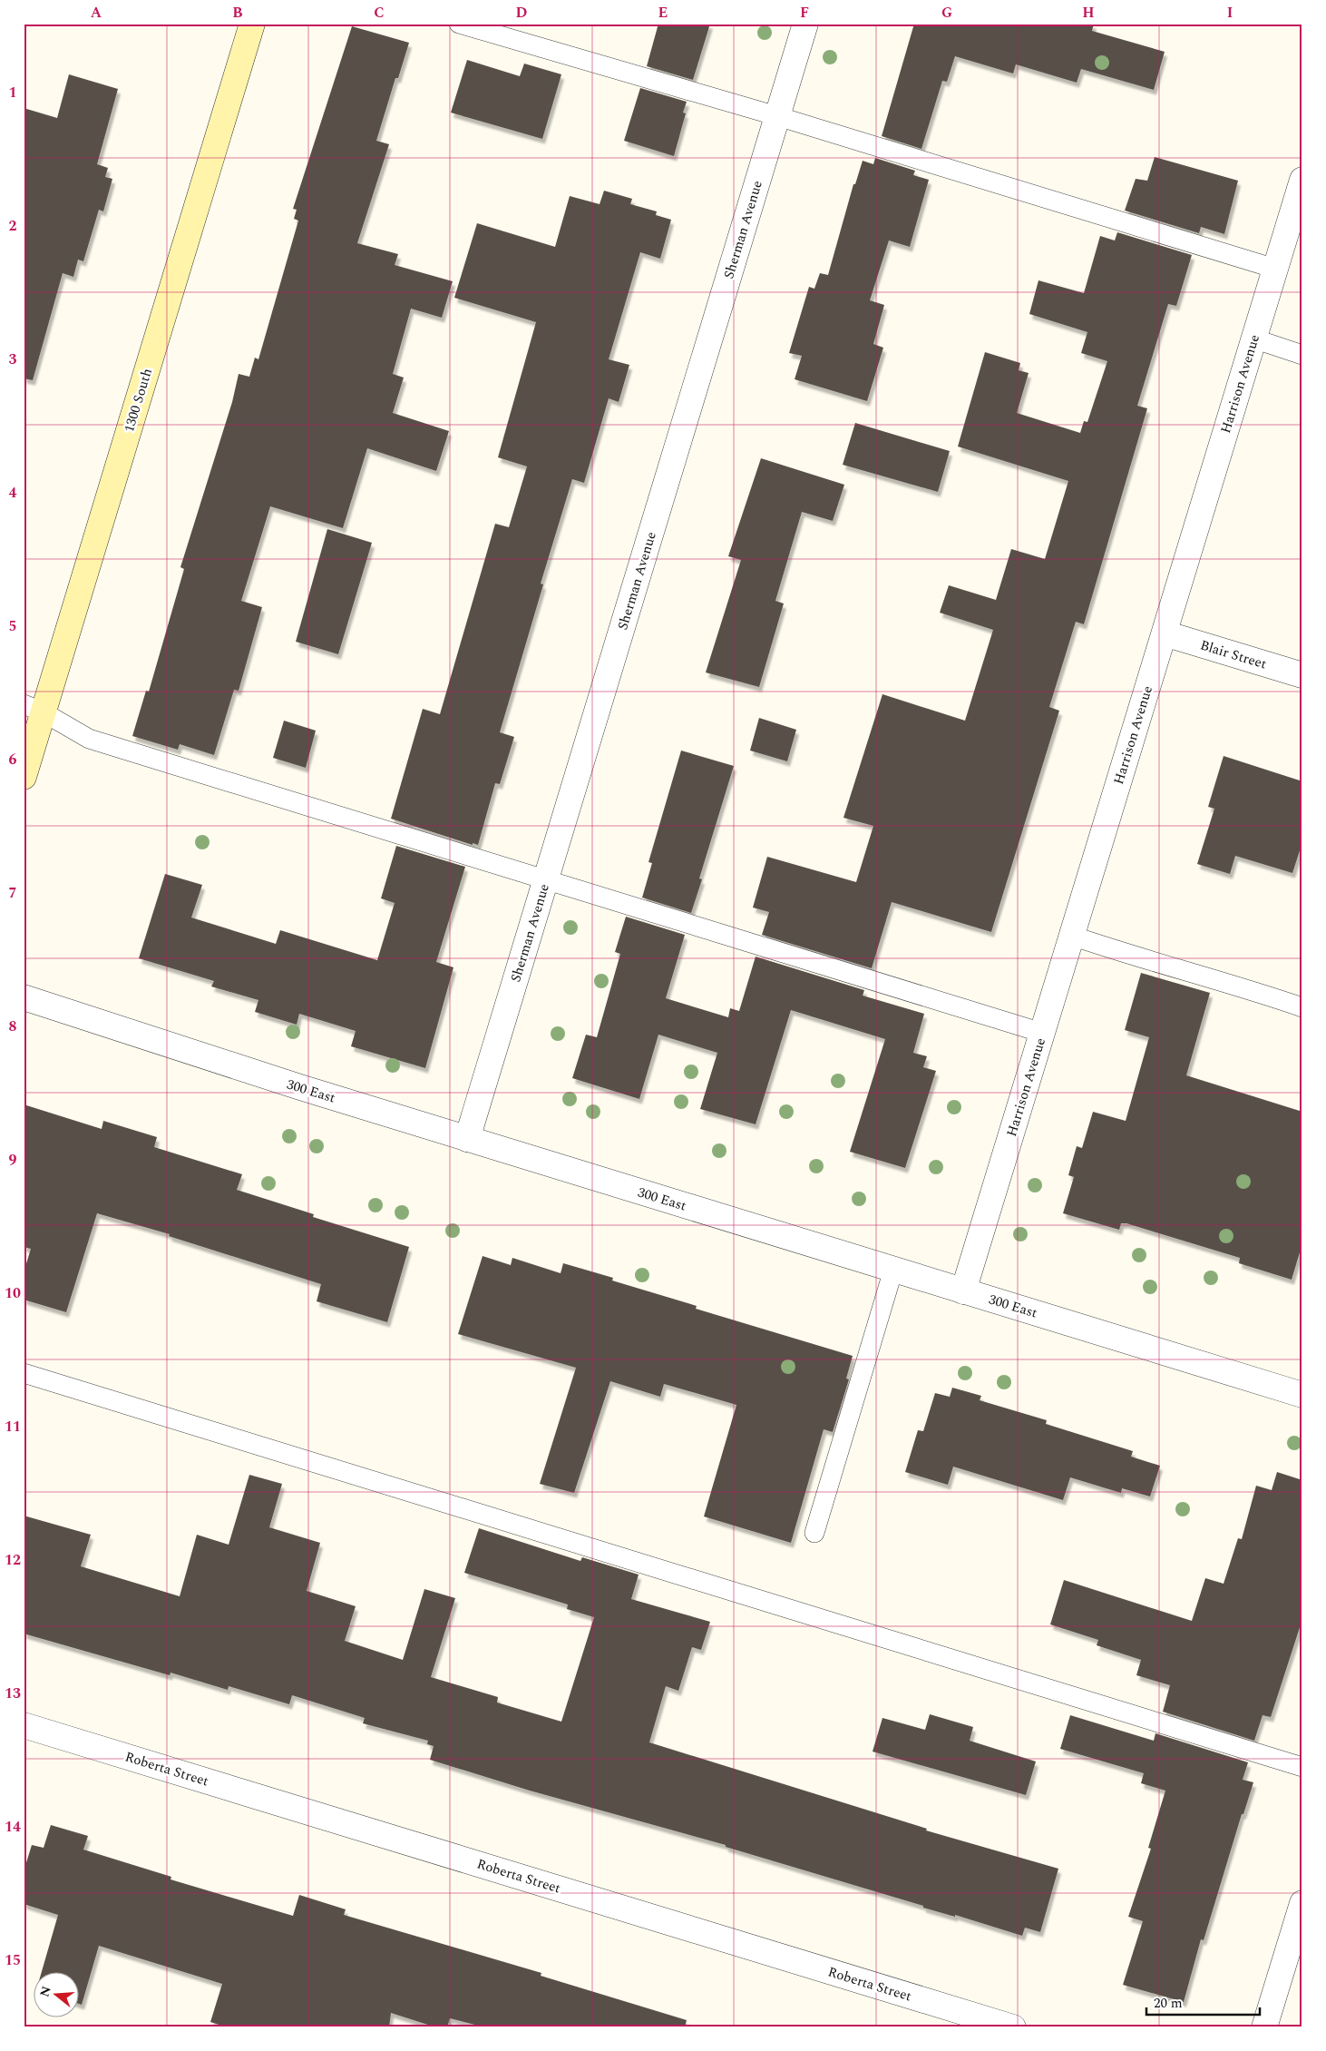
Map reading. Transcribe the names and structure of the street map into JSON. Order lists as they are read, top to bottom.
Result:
{
  "streets": {
    "main road": ["1300 South"],
    "street": [
      "Sherman Avenue",
      "Harrison Avenue",
      "Blair Street",
      "300 East",
      "Roberta Street"
    ]
  },
  "crossings": [
    ["Sherman Avenue", "300 East"],
    ["Harrison Avenue", "Blair Street"],
    ["Harrison Avenue", "300 East"]
  ],
  "scale_bar": "20 m",
  "north": "left",
  "grid": {
    "columns": [
      "A",
      "B",
      "C",
      "D",
      "E",
      "F",
      "G",
      "H",
      "I"
    ],
    "rows": [
      "1",
      "2",
      "3",
      "4",
      "5",
      "6",
      "7",
      "8",
      "9",
      "10",
      "11",
      "12",
      "13",
      "14",
      "15"
    ]
  }
}
